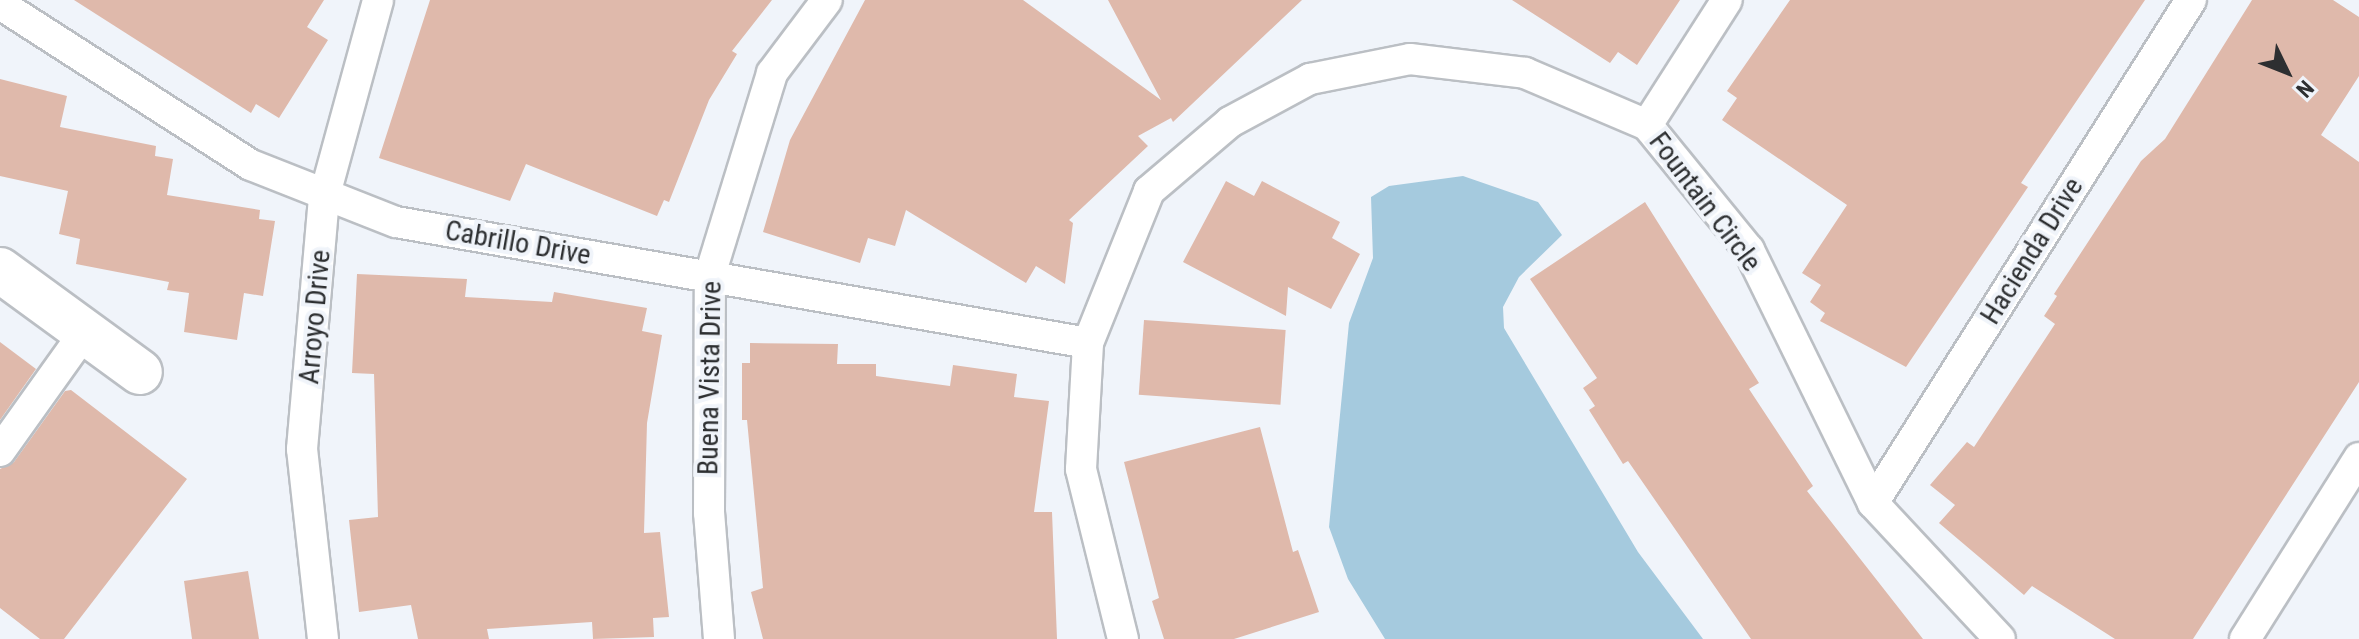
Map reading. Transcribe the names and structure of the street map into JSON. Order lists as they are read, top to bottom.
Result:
{
  "streets": {
    "lane": [
      "Fountain Circle",
      "Cabrillo Drive",
      "Hacienda Drive",
      "Arroyo Drive",
      "Buena Vista Drive"
    ]
  },
  "crossings": [
    ["Fountain Circle", "Cabrillo Drive"],
    ["Fountain Circle", "Hacienda Drive"],
    ["Cabrillo Drive", "Arroyo Drive"],
    ["Cabrillo Drive", "Buena Vista Drive"]
  ],
  "north": "bottom right"
}
